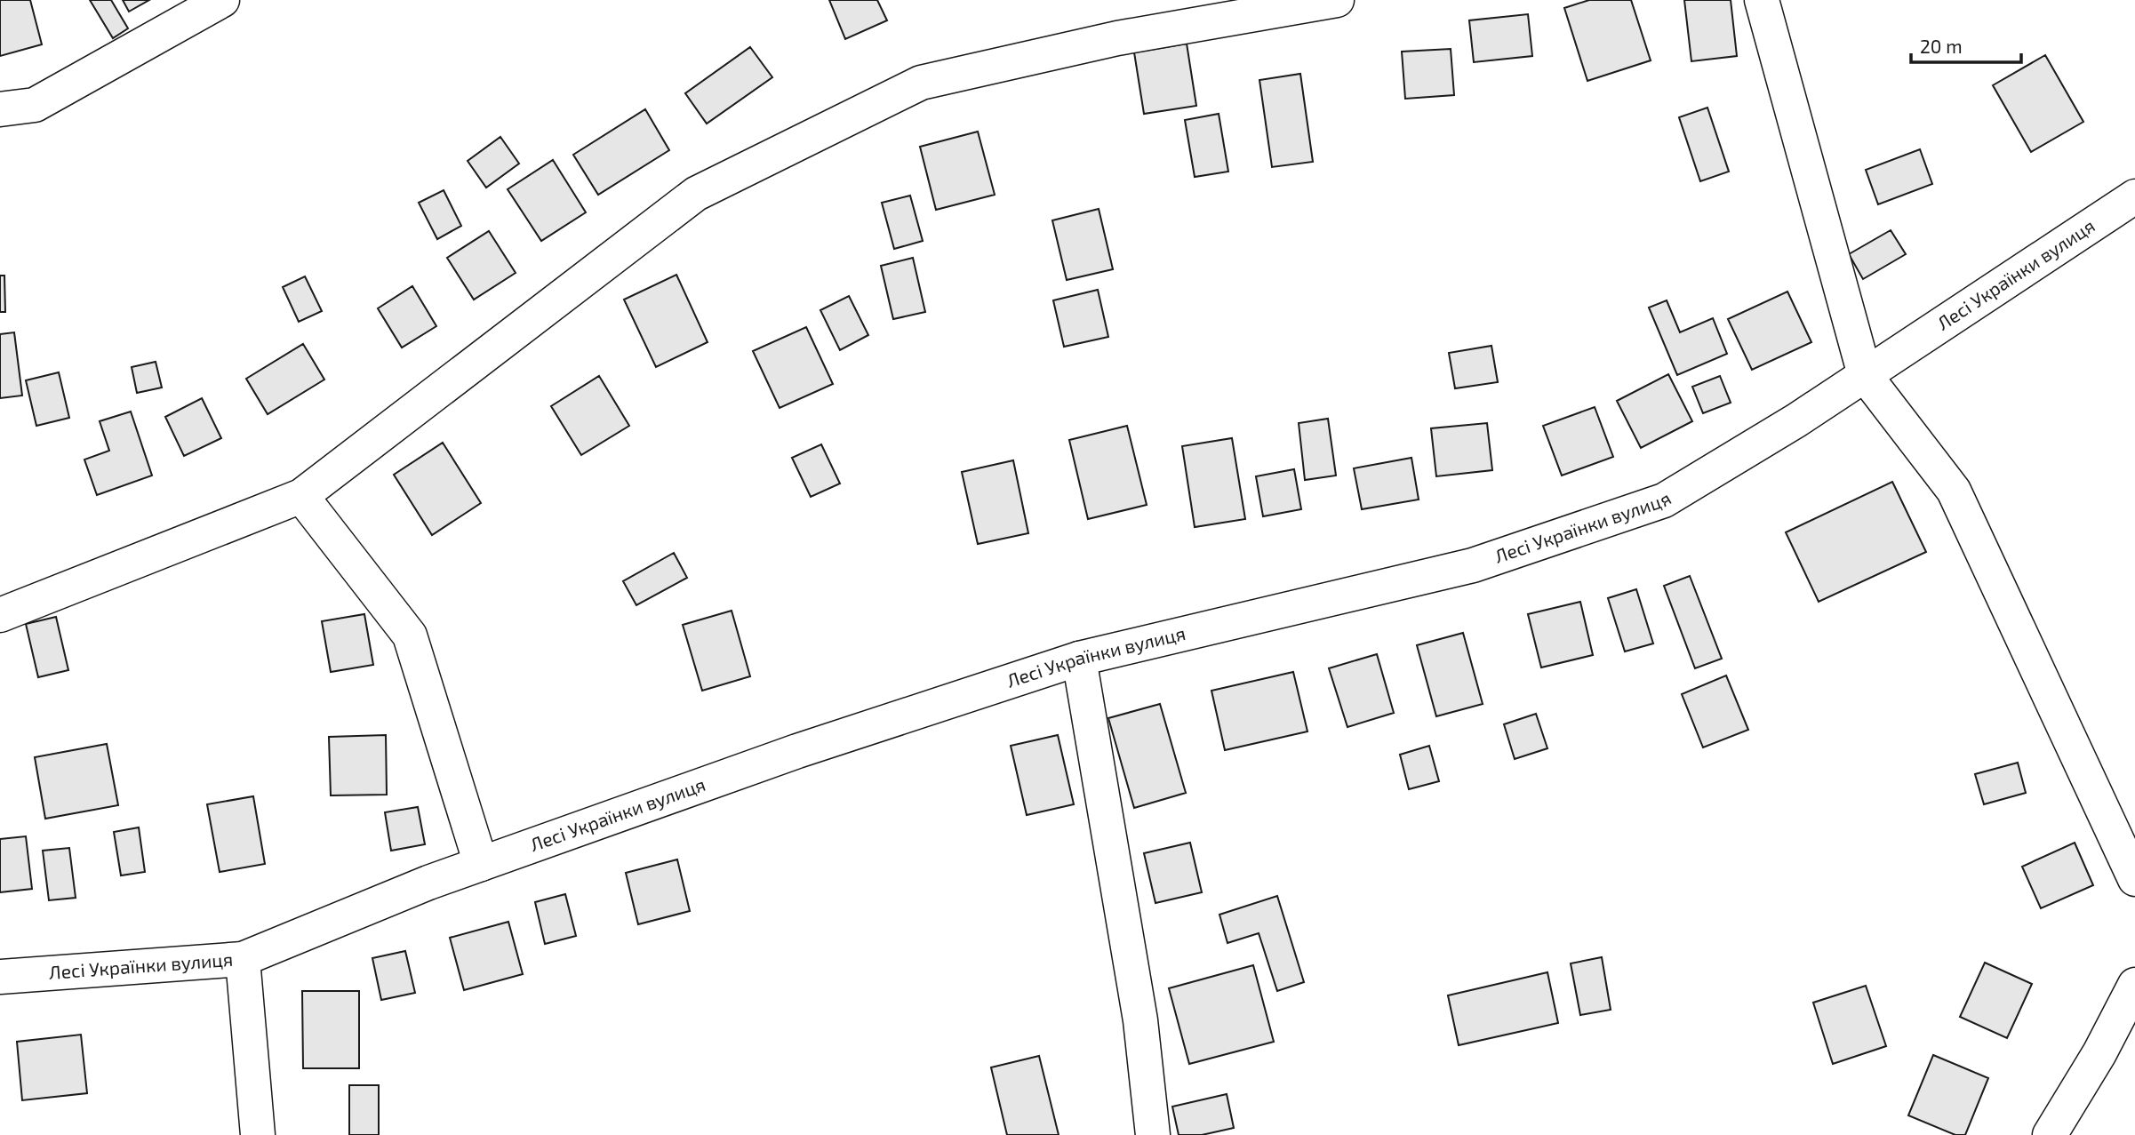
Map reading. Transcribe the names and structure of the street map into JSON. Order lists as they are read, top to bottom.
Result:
{
  "streets": {
    "street": ["Лесі Українки вулиця"]
  },
  "scale_bar": "20 m"
}
